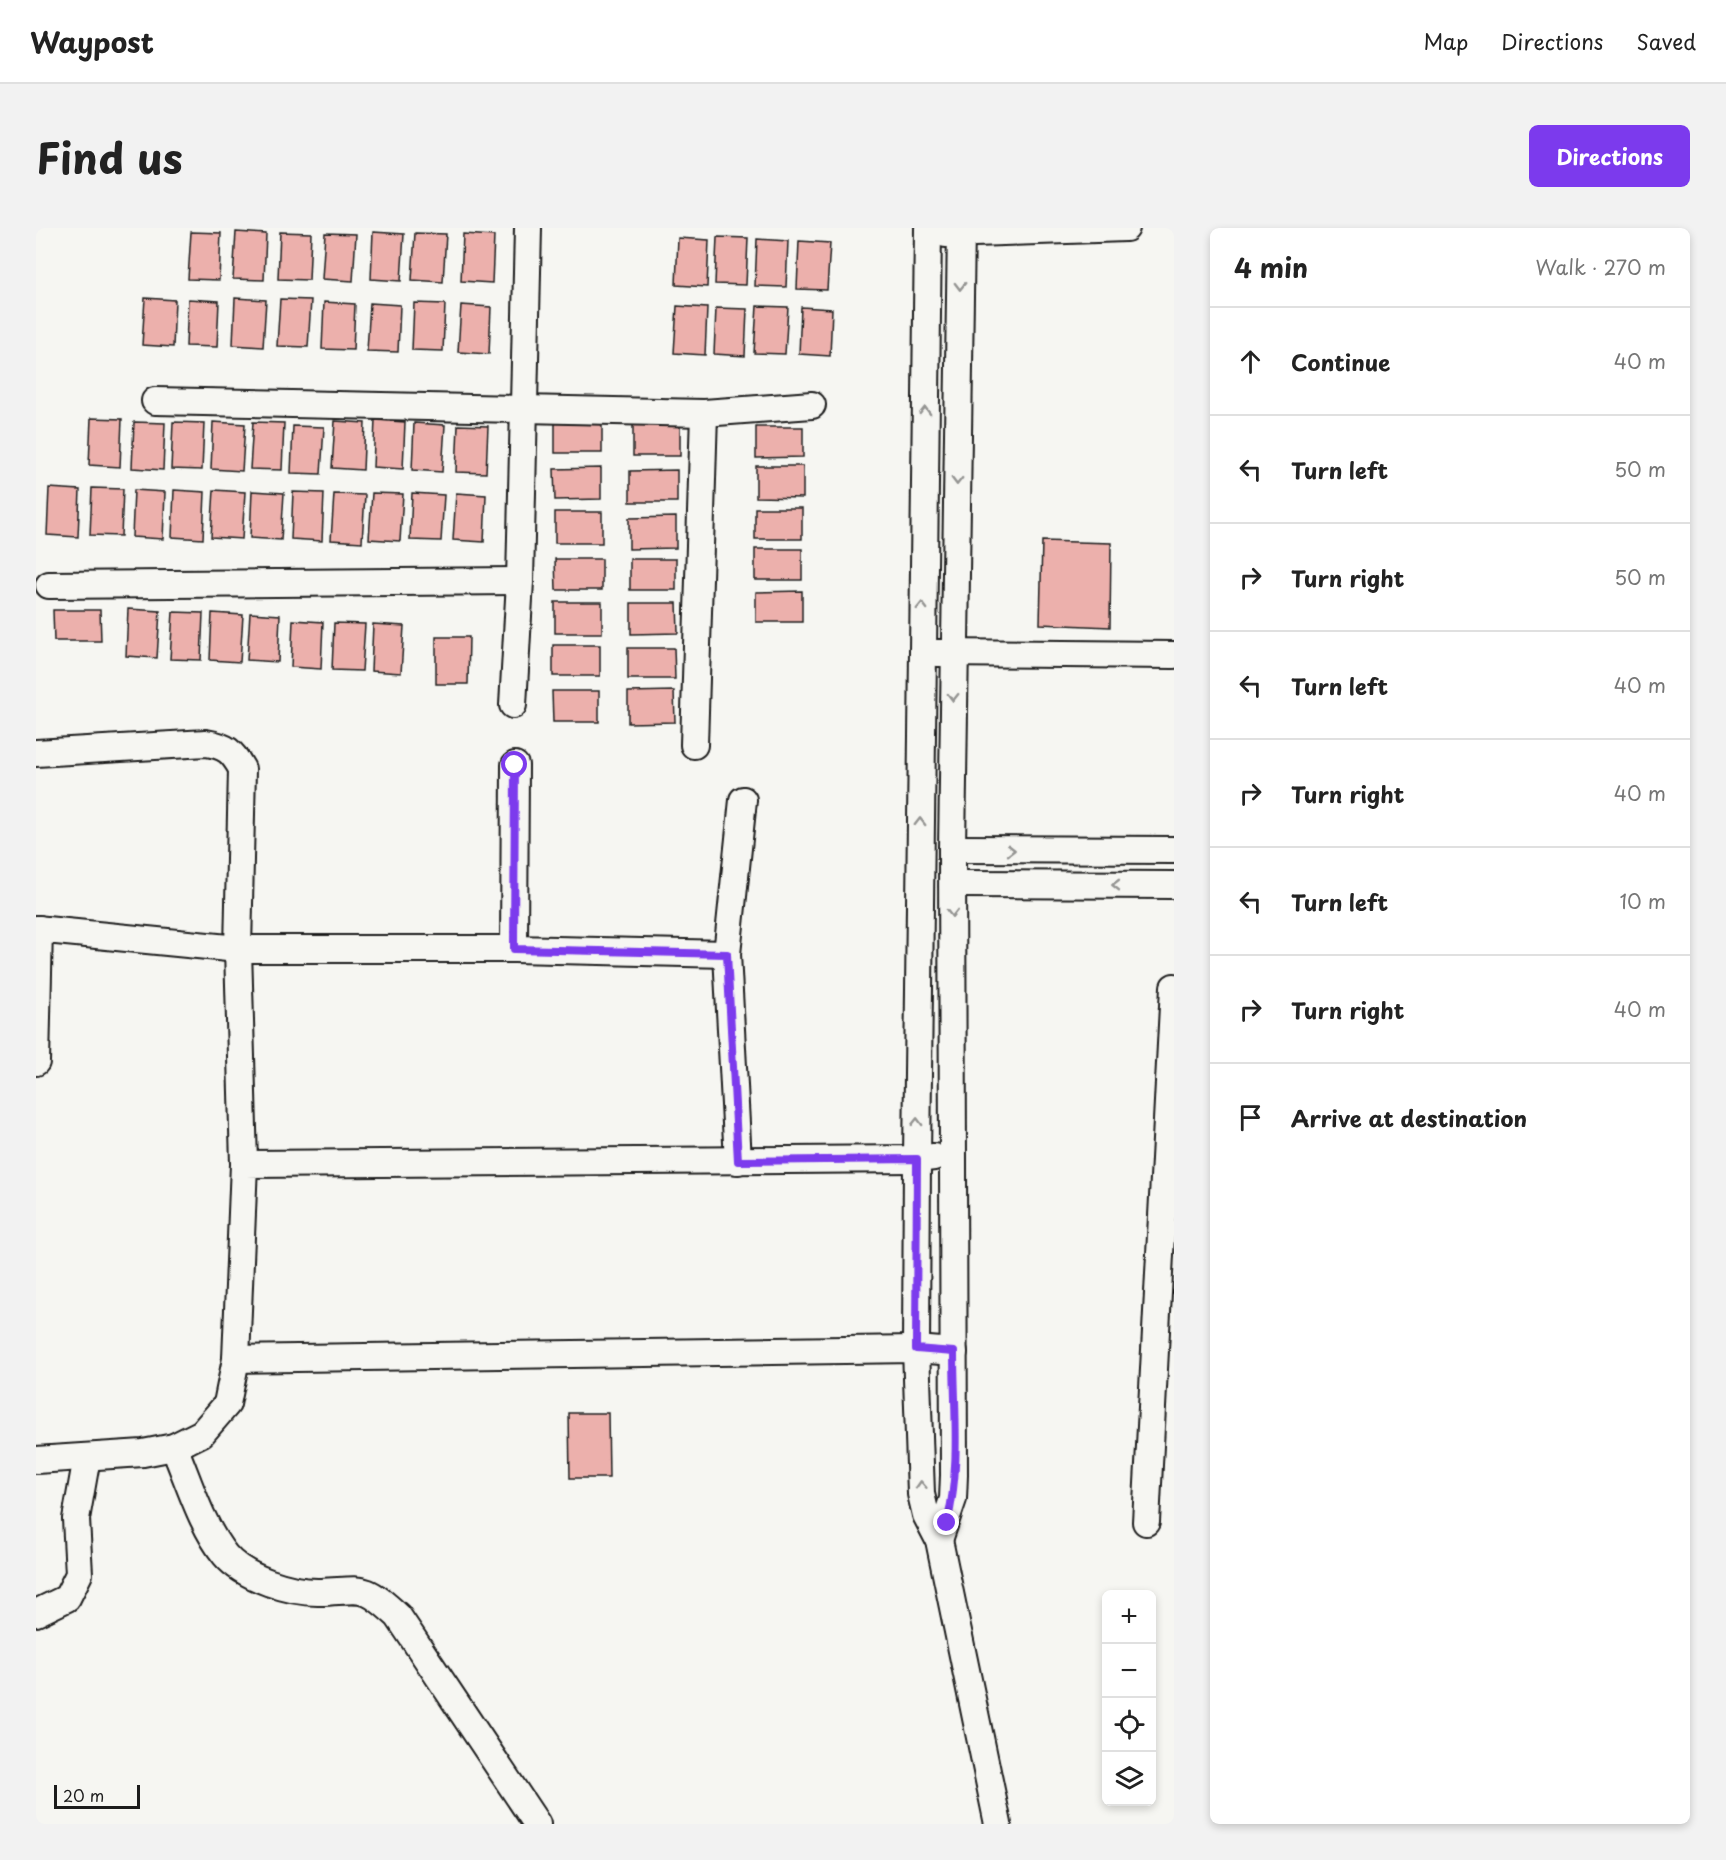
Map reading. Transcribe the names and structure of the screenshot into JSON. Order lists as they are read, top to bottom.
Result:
{
  "scale_bar": "20 m",
  "page": {
    "header": "Waypost",
    "nav": ["Map", "Directions", "Saved"],
    "title": "Find us",
    "buttons": "Directions",
    "heading": ["4 min", "Walk · 270 m"],
    "list": [
      ["Continue", "40 m"],
      ["Turn left", "50 m"],
      ["Turn right", "50 m"],
      ["Turn left", "40 m"],
      ["Turn right", "40 m"],
      ["Turn left", "10 m"],
      ["Turn right", "40 m"],
      "Arrive at destination"
    ],
    "map_buttons": ["+", "−"],
    "scale": "20 m"
  }
}
